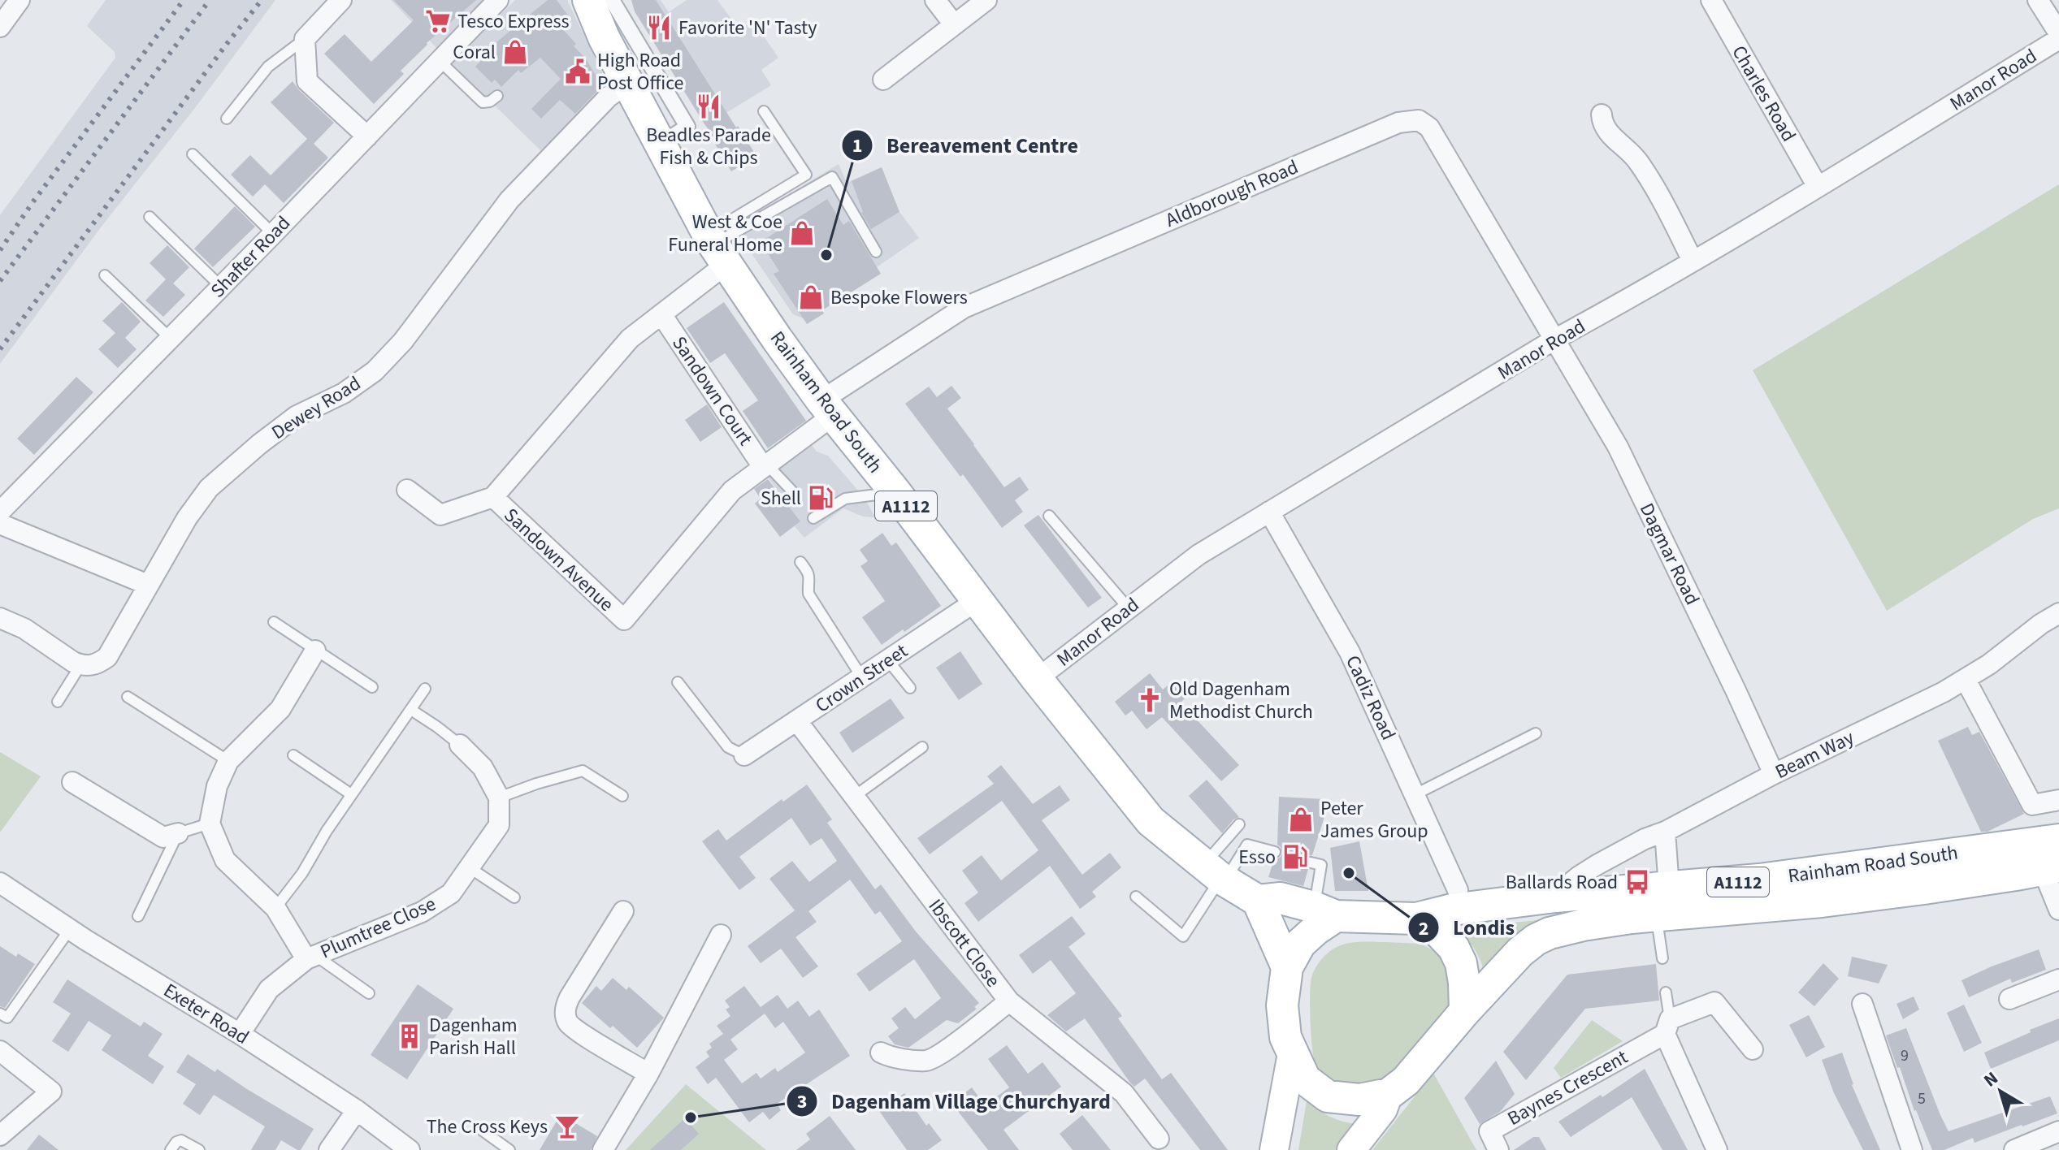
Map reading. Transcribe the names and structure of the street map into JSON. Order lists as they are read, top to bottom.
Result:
{
  "streets": {
    "main road": ["Rainham Road South", "A1112"],
    "street": [
      "Manor Road",
      "Charles Road",
      "Aldborough Road",
      "Shafter Road",
      "Sandown Court",
      "Dewey Road",
      "Dagmar Road",
      "Sandown Avenue",
      "Crown Street",
      "Cadiz Road",
      "Beam Way",
      "Plumtree Close",
      "Ibscott Close",
      "Exeter Road",
      "Baynes Crescent"
    ]
  },
  "crossings": [
    ["Manor Road", "Charles Road"],
    ["Manor Road", "Aldborough Road"],
    ["Manor Road", "Rainham Road South"],
    ["Manor Road", "Dagmar Road"],
    ["Manor Road", "Cadiz Road"],
    ["Aldborough Road", "Rainham Road South"],
    ["Aldborough Road", "Dagmar Road"],
    ["Aldborough Road", "Sandown Avenue"],
    ["Sandown Court", "Sandown Avenue"],
    ["Rainham Road South", "Dewey Road"],
    ["Rainham Road South", "A1112"],
    ["Rainham Road South", "Sandown Avenue"],
    ["Rainham Road South", "Crown Street"],
    ["Rainham Road South", "Beam Way"],
    ["Dagmar Road", "Beam Way"],
    ["Crown Street", "Ibscott Close"],
    ["Plumtree Close", "Exeter Road"]
  ],
  "places": {
    "supermarket": ["Tesco Express"],
    "restaurant": ["Favorite 'N' Tasty", "Beadles Parade Fish & Chips"],
    "shop": [
      "Coral",
      "West & Coe Funeral Home",
      "Bespoke Flowers",
      "Peter James Group"
    ],
    "public building": ["High Road Post Office"],
    "other": ["Bereavement Centre", "Londis", "Dagenham Village Churchyard"],
    "fuel station": ["Shell", "Esso"],
    "church": ["Old Dagenham Methodist Church"],
    "bus stop": ["Ballards Road"],
    "building": ["Dagenham Parish Hall"],
    "bar": ["The Cross Keys"]
  },
  "house_numbers": ["9", "5"],
  "north": "top left"
}
